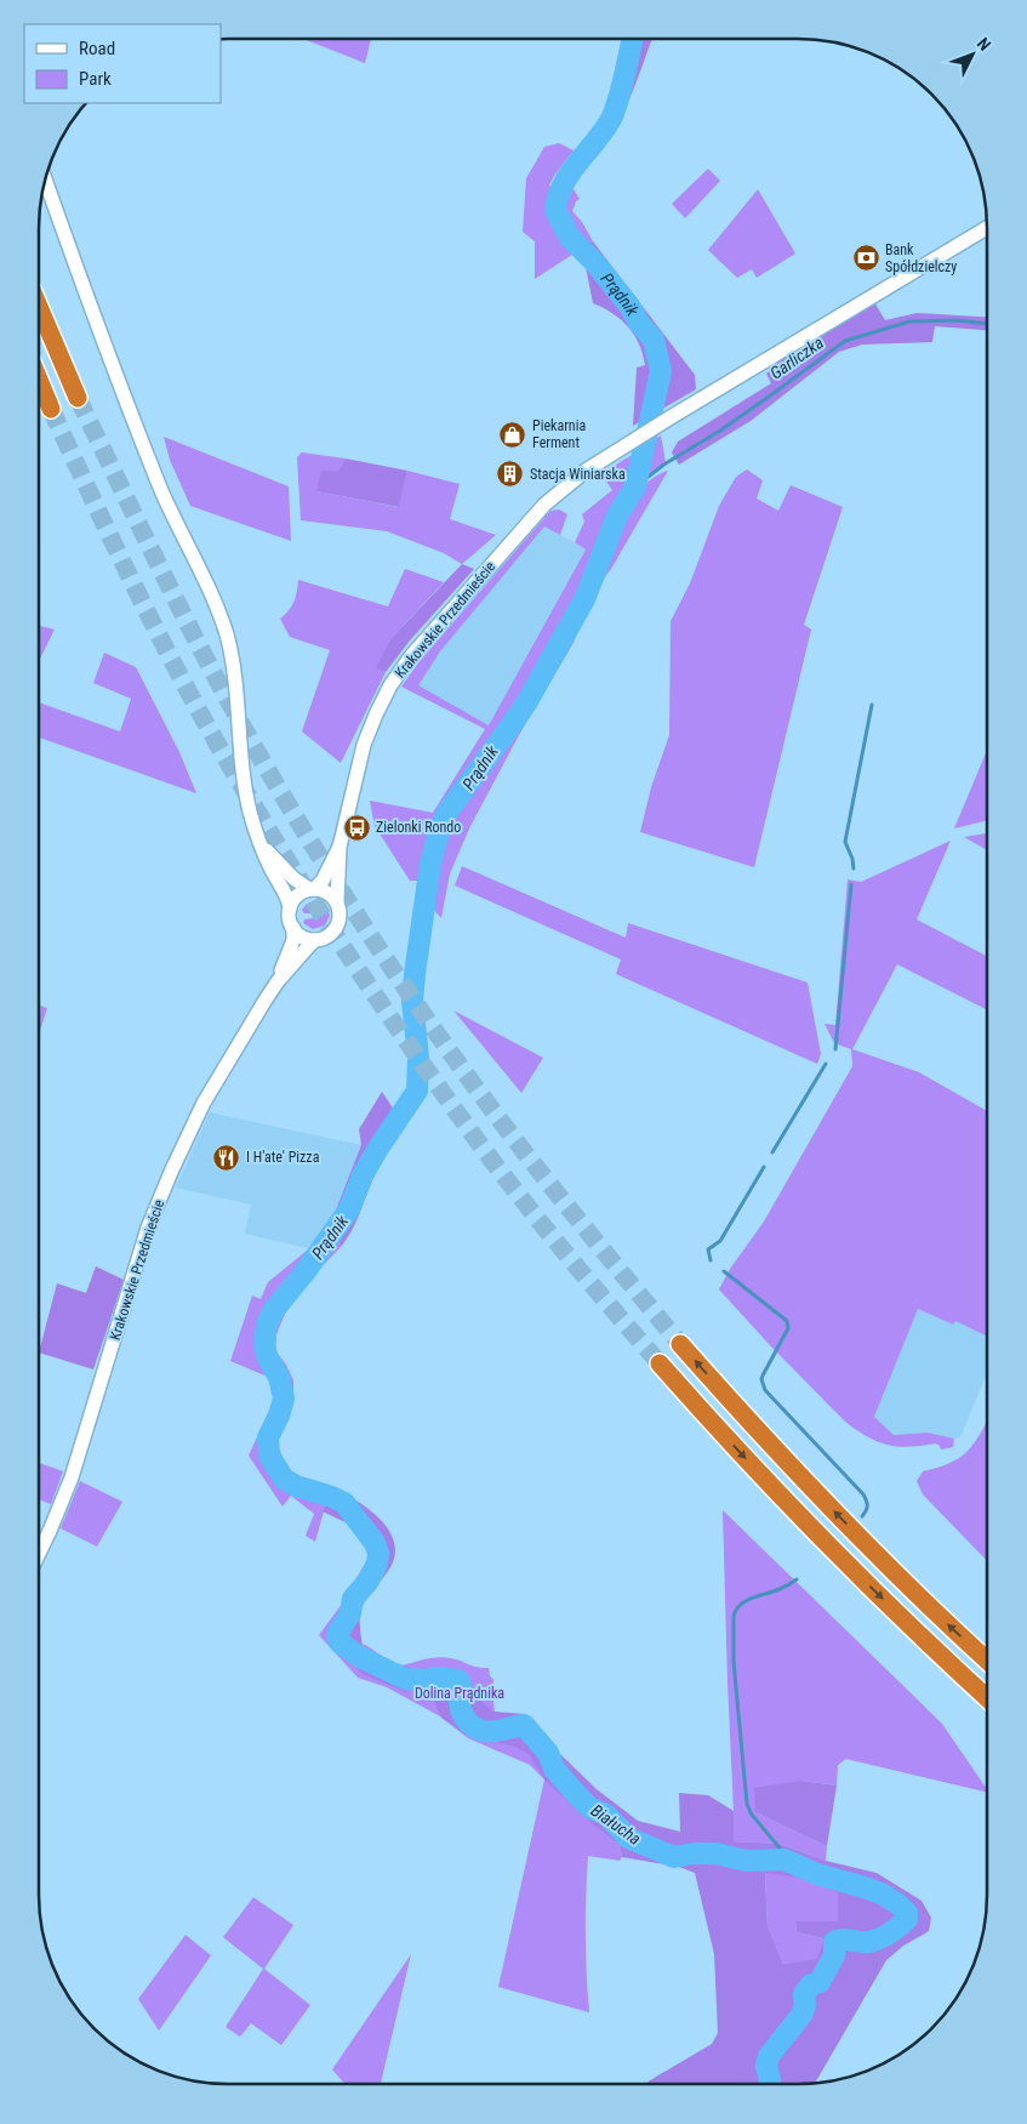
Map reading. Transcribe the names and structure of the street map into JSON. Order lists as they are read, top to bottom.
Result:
{
  "streets": {
    "main road": ["Krakowskie Przedmieście"]
  },
  "water": ["Prądnik", "Garliczka", "Białucha"],
  "parks": ["Dolina Prądnika"],
  "places": {
    "bank": ["Bank Spółdzielczy"],
    "shop": ["Piekarnia Ferment"],
    "building": ["Stacja Winiarska"],
    "bus stop": ["Zielonki Rondo"],
    "restaurant": ["I H'ate' Pizza"]
  },
  "legend": ["Road", "Park"],
  "north": "top right"
}
